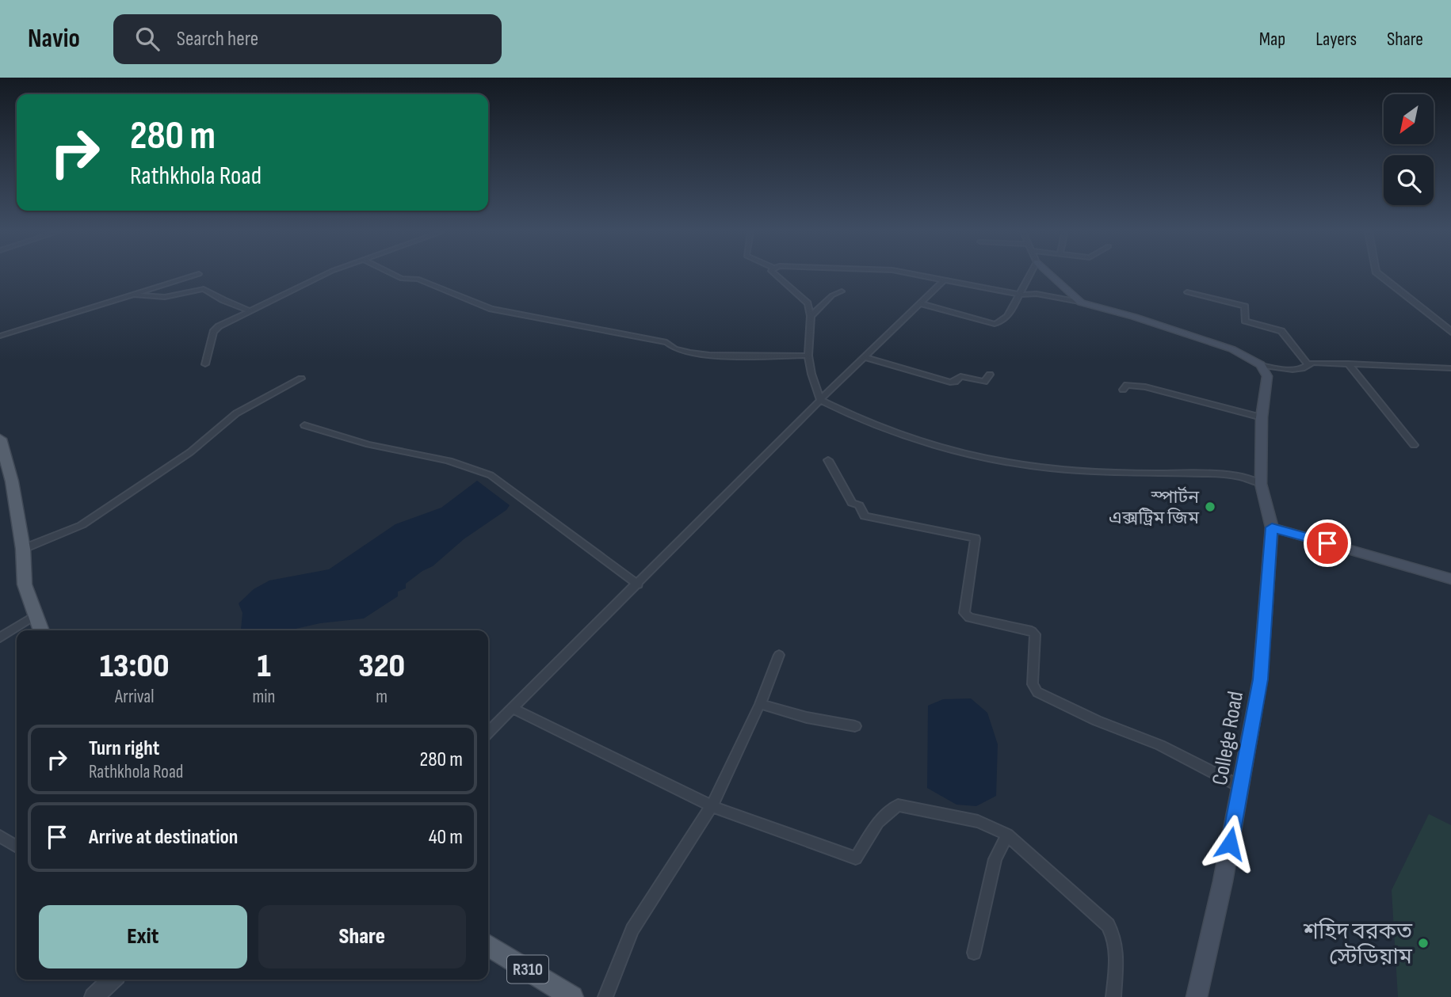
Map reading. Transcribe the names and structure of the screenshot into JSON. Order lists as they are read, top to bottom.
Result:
{
  "streets": {
    "main road": ["College Road", "R310"]
  },
  "places": ["স্পার্টন এক্সট্রিম জিম", "শহিদ বরকত স্টেডিয়াম"],
  "north": "bottom left",
  "page": {
    "header": "Navio",
    "search": "Search here",
    "nav": ["Map", "Layers", "Share"],
    "turn": ["280 m", "Rathkhola Road"],
    "eta": [
      "13:00",
      "Arrival",
      "1",
      "min",
      "320",
      "m"
    ],
    "list": [
      {
        "name": "Turn right",
        "note": "Rathkhola Road",
        "value": "280 m"
      },
      {
        "name": "Arrive at destination",
        "value": "40 m"
      }
    ],
    "buttons": ["Exit", "Share"]
  }
}
